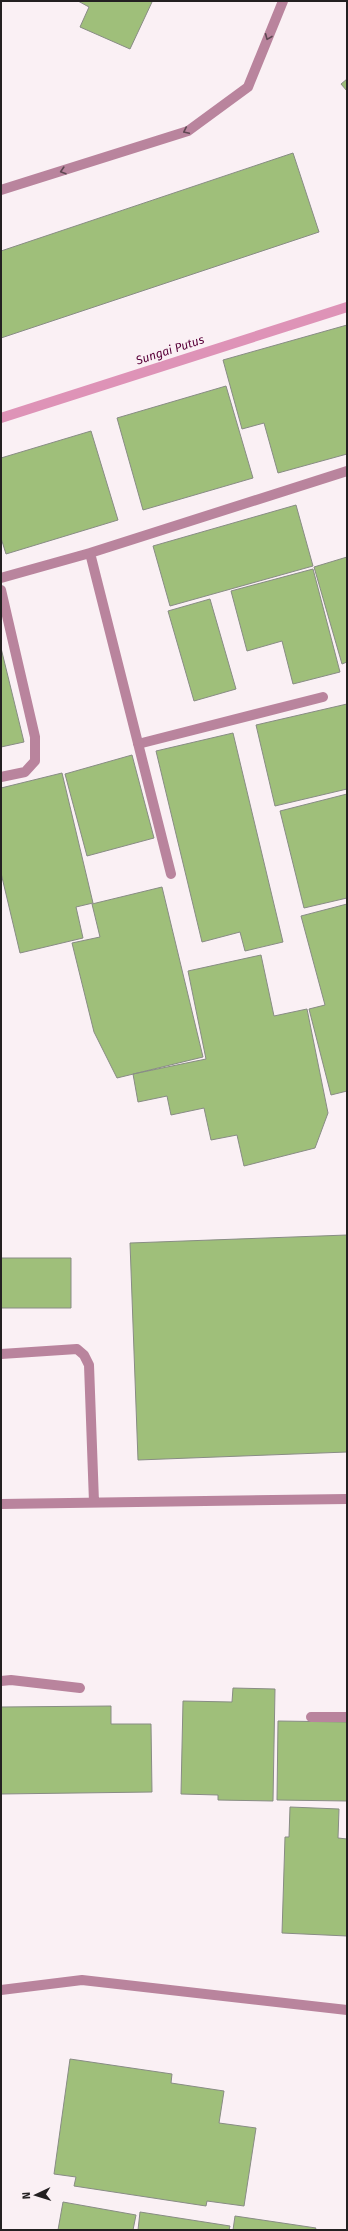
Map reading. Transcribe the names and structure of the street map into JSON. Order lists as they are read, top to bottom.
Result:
{
  "water": ["Sungai Putus"],
  "north": "left"
}
